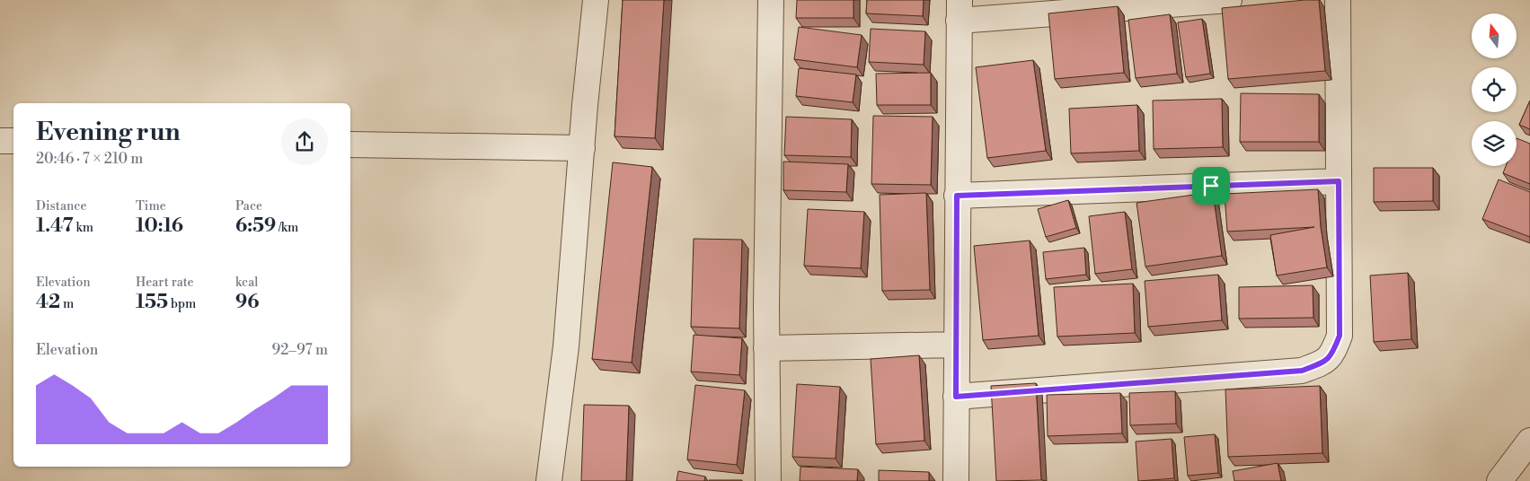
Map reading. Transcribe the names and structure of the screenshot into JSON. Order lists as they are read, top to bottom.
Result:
{
  "north": "top",
  "page": {
    "heading": ["Evening run", "20:46 · 7 × 210 m"],
    "stats": [
      ["Distance", "1.47 km"],
      ["Time", "10:16"],
      ["Pace", "6:59 /km"],
      ["Elevation", "42 m"],
      ["Heart rate", "155 bpm"],
      ["kcal", "96"]
    ],
    "chart": ["Elevation", "92–97 m"]
  }
}
